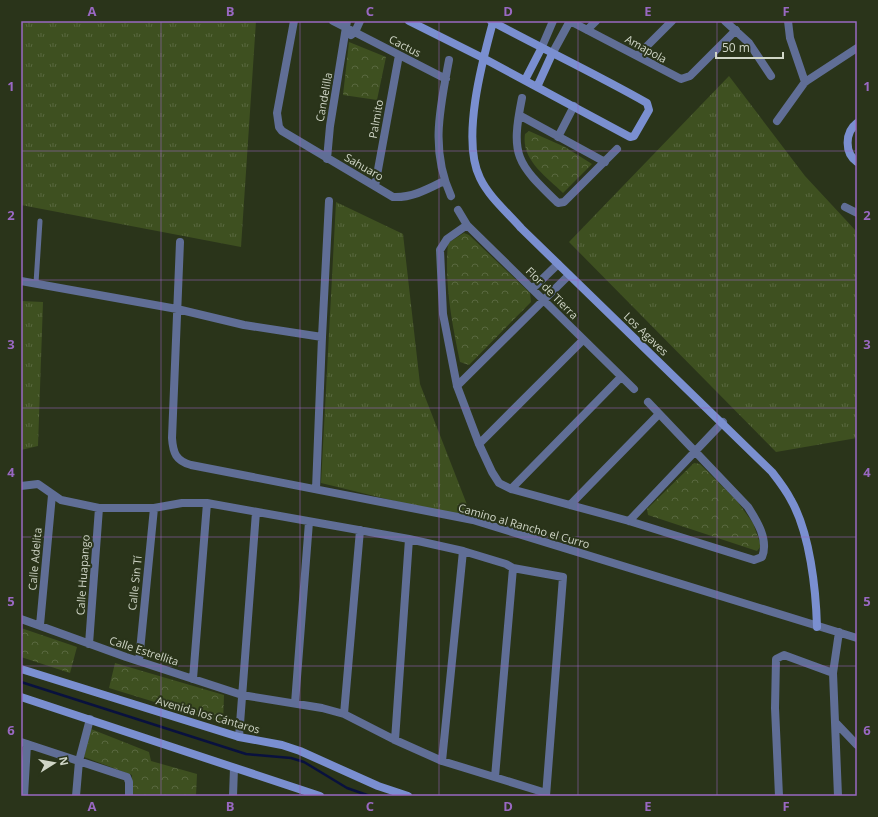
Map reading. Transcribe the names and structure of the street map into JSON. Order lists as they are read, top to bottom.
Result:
{
  "streets": {
    "street": [
      "Cactus",
      "Amapola",
      "Candelilla",
      "Palmito",
      "Sahuaro",
      "Flor de Tierra",
      "Los Agaves",
      "Camino al Rancho el Curro",
      "Calle Adelita",
      "Calle Huapango",
      "Calle Sin Tí",
      "Calle Estrellita",
      "Avenida los Cántaros"
    ]
  },
  "crossings": [
    ["Cactus", "Candelilla"],
    ["Cactus", "Palmito"],
    ["Candelilla", "Sahuaro"],
    ["Palmito", "Sahuaro"],
    ["Los Agaves", "Camino al Rancho el Curro"],
    ["Calle Adelita", "Calle Estrellita"],
    ["Calle Huapango", "Calle Estrellita"],
    ["Calle Sin Tí", "Calle Estrellita"]
  ],
  "scale_bar": "50 m",
  "north": "right",
  "grid": {
    "columns": [
      "A",
      "B",
      "C",
      "D",
      "E",
      "F"
    ],
    "rows": [
      "1",
      "2",
      "3",
      "4",
      "5",
      "6"
    ]
  }
}
